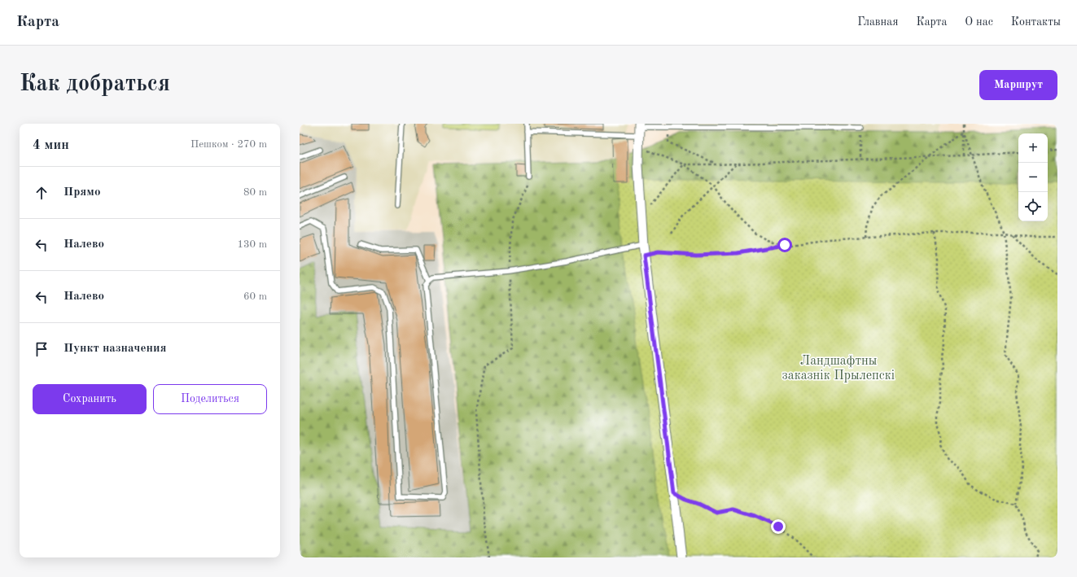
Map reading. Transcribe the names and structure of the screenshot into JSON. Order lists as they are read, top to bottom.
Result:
{
  "parks": ["Ландшафтны заказнік Прылепскі"],
  "page": {
    "header": "Карта",
    "nav": [
      "Главная",
      "Карта",
      "О нас",
      "Контакты"
    ],
    "buttons": [
      "Маршрут",
      ["Сохранить", "Поделиться"]
    ],
    "title": "Как добраться",
    "heading": ["4 мин", "Пешком · 270 m"],
    "map_buttons": ["+", "−"],
    "list": [
      ["Прямо", "80 m"],
      ["Налево", "130 m"],
      ["Налево", "60 m"],
      "Пункт назначения"
    ]
  }
}
